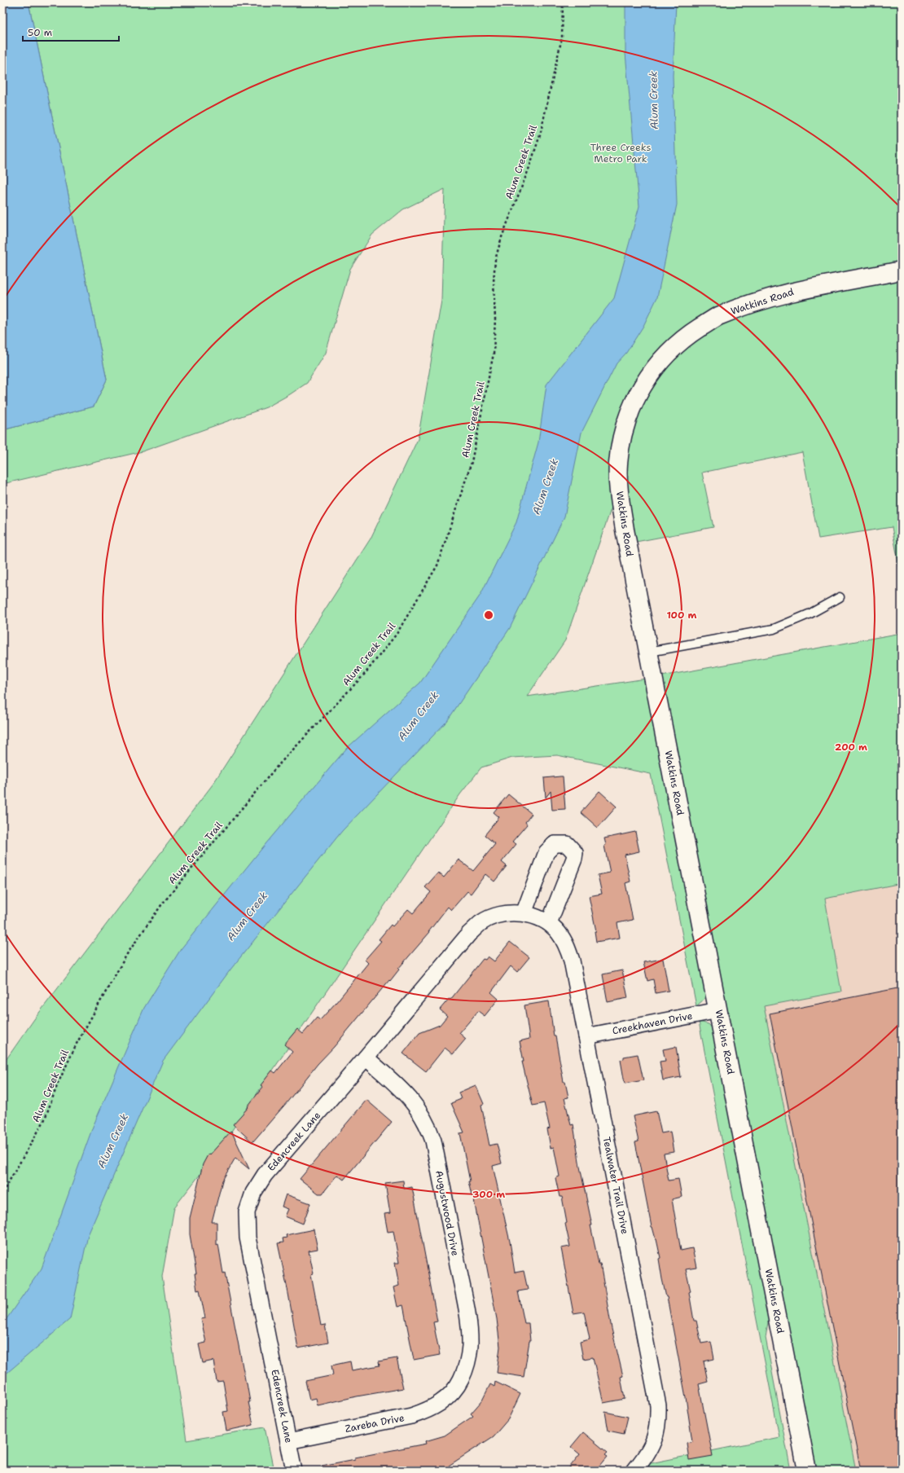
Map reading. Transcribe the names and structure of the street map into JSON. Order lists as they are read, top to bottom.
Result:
{
  "streets": {
    "street": [
      "Watkins Road",
      "Creekhaven Drive",
      "Edencreek Lane",
      "Tealwater Trail Drive",
      "Augustwood Drive",
      "Zareba Drive"
    ],
    "path": ["Alum Creek Trail"]
  },
  "crossings": [
    ["Watkins Road", "Creekhaven Drive"],
    ["Creekhaven Drive", "Tealwater Trail Drive"],
    ["Edencreek Lane", "Tealwater Trail Drive"],
    ["Edencreek Lane", "Augustwood Drive"],
    ["Edencreek Lane", "Zareba Drive"],
    ["Augustwood Drive", "Zareba Drive"]
  ],
  "water": ["Alum Creek"],
  "parks": ["Three Creeks Metro Park"],
  "scale_bar": "50 m",
  "rings": ["100 m", "200 m", "300 m"]
}
